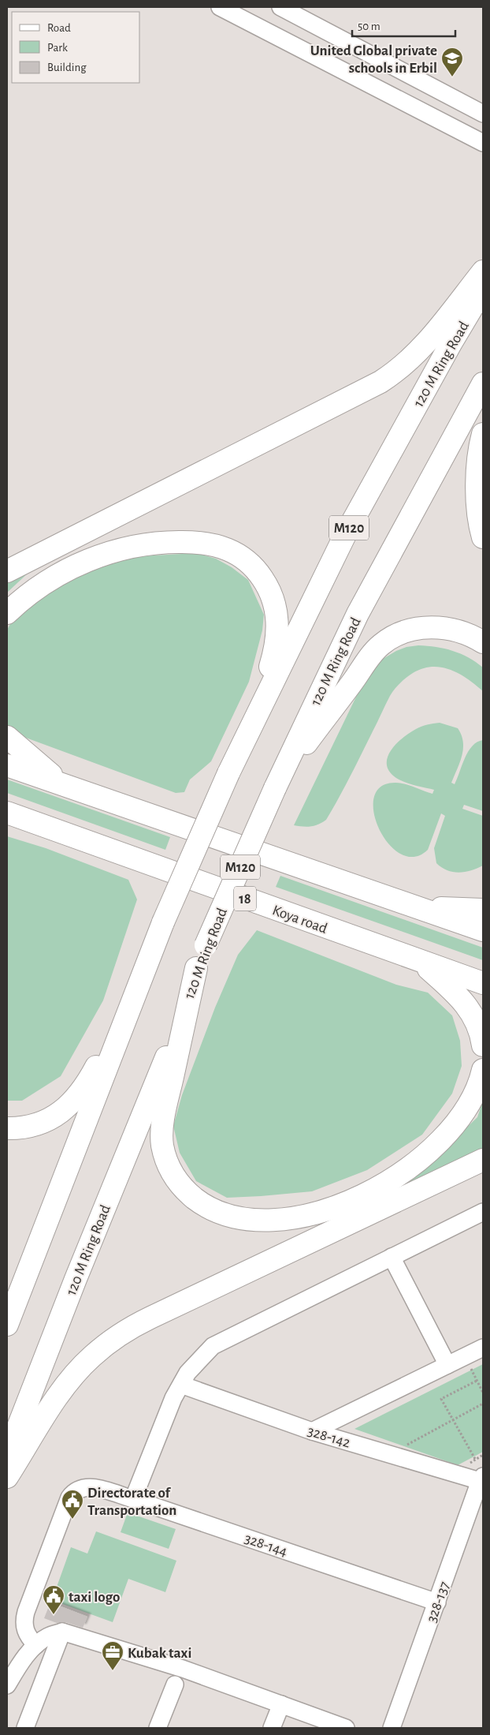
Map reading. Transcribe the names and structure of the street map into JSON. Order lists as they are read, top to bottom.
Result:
{
  "streets": {
    "highway": [
      "120 M Ring Road",
      "M120",
      "18",
      "Koya road"
    ],
    "street": ["328-142", "328-144", "328-137"]
  },
  "crossings": [
    ["328-142", "328-137"],
    ["328-144", "328-137"]
  ],
  "places": {
    "school or university": ["United Global private schools in Erbil"],
    "public building": ["Directorate of Transportation", "taxi logo"],
    "office": ["Kubak taxi"]
  },
  "legend": ["Road", "Park", "Building"],
  "scale_bar": "50 m"
}
